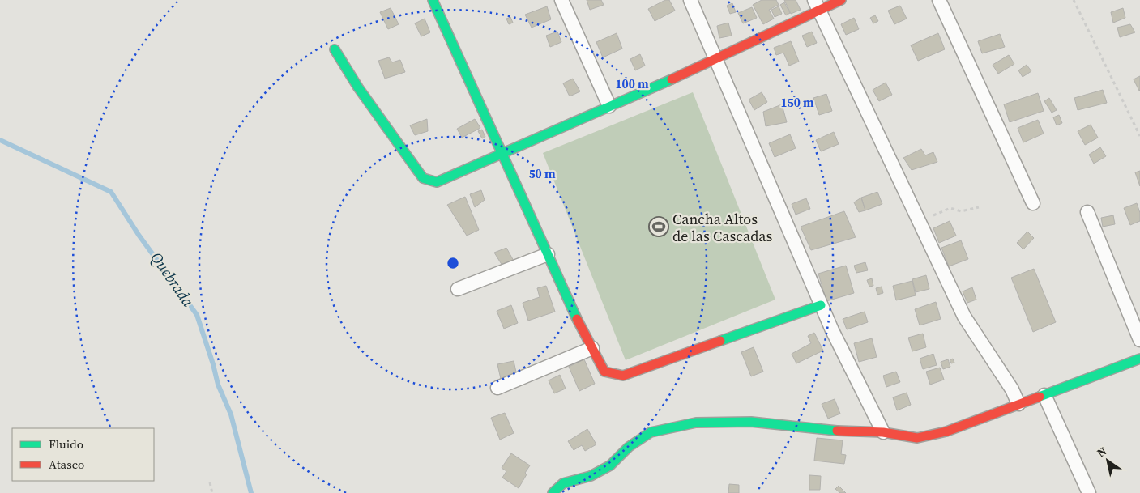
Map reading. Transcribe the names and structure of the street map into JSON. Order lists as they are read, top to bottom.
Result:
{
  "water": ["Quebrada"],
  "places": {
    "sports": ["Cancha Altos de las Cascadas"]
  },
  "legend": ["Fluido", "Atasco"],
  "north": "top left",
  "rings": ["100 m", "150 m", "50 m"]
}
